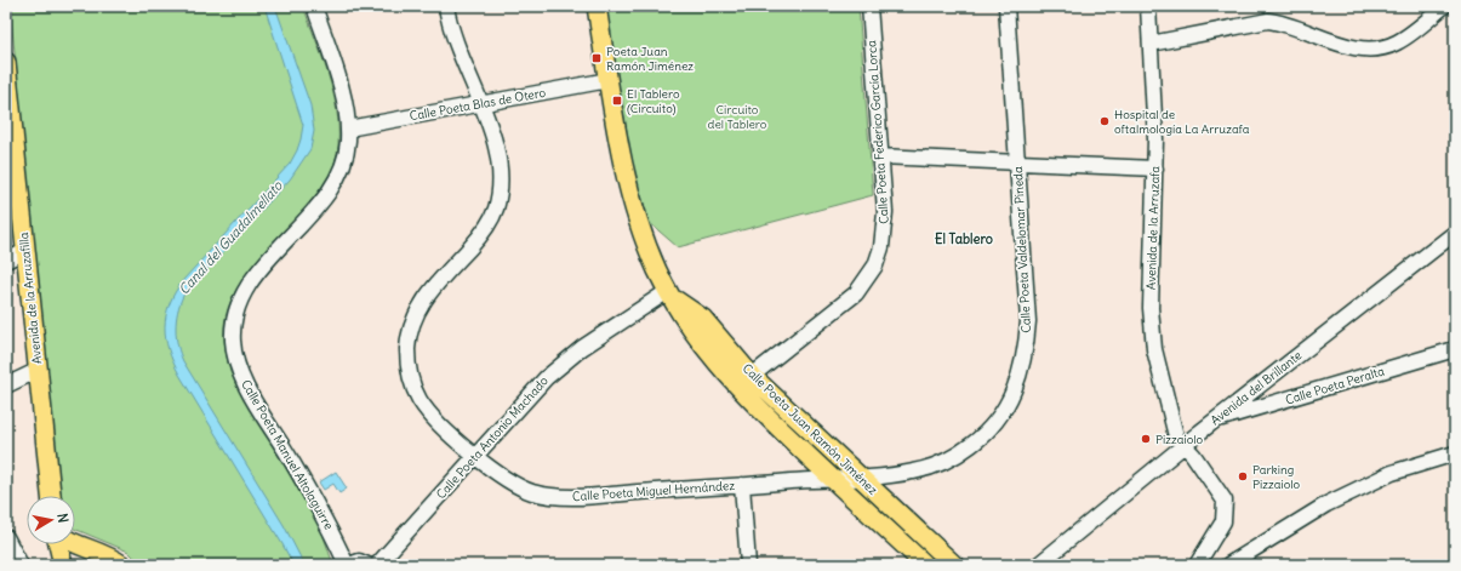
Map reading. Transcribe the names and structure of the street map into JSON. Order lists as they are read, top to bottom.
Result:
{
  "streets": {
    "main road": ["Avenida de la Arruzafilla", "Calle Poeta Juan Ramón Jiménez"],
    "street": [
      "Calle Poeta Blas de Otero",
      "Calle Poeta Federico García Lorca",
      "Avenida de la Arruzafa",
      "Calle Poeta Valdelomar Pineda",
      "Calle Poeta Peralta",
      "Avenida del Brillante",
      "Calle Poeta Antonio Machado",
      "Calle Poeta Manuel Altolaguirre",
      "Calle Poeta Miguel Hernández"
    ]
  },
  "crossings": [
    ["Calle Poeta Blas de Otero", "Calle Poeta Manuel Altolaguirre"],
    ["Calle Poeta Blas de Otero", "Calle Poeta Miguel Hernández"],
    ["Calle Poeta Federico García Lorca", "Calle Poeta Juan Ramón Jiménez"],
    ["Avenida de la Arruzafa", "Avenida del Brillante"],
    ["Calle Poeta Valdelomar Pineda", "Calle Poeta Juan Ramón Jiménez"],
    ["Calle Poeta Valdelomar Pineda", "Calle Poeta Miguel Hernández"],
    ["Calle Poeta Peralta", "Avenida del Brillante"],
    ["Calle Poeta Juan Ramón Jiménez", "Calle Poeta Antonio Machado"],
    ["Calle Poeta Juan Ramón Jiménez", "Calle Poeta Miguel Hernández"],
    ["Calle Poeta Antonio Machado", "Calle Poeta Miguel Hernández"]
  ],
  "districts": ["El Tablero"],
  "water": ["Canal del Guadalmellato"],
  "parks": ["Circuito del Tablero"],
  "places": {
    "transit": ["Poeta Juan Ramón Jiménez", "El Tablero (Circuito)"],
    "other": ["Hospital de oftalmología La Arruzafa", "Pizzaiolo", "Parking Pizzaiolo"]
  },
  "north": "right"
}
